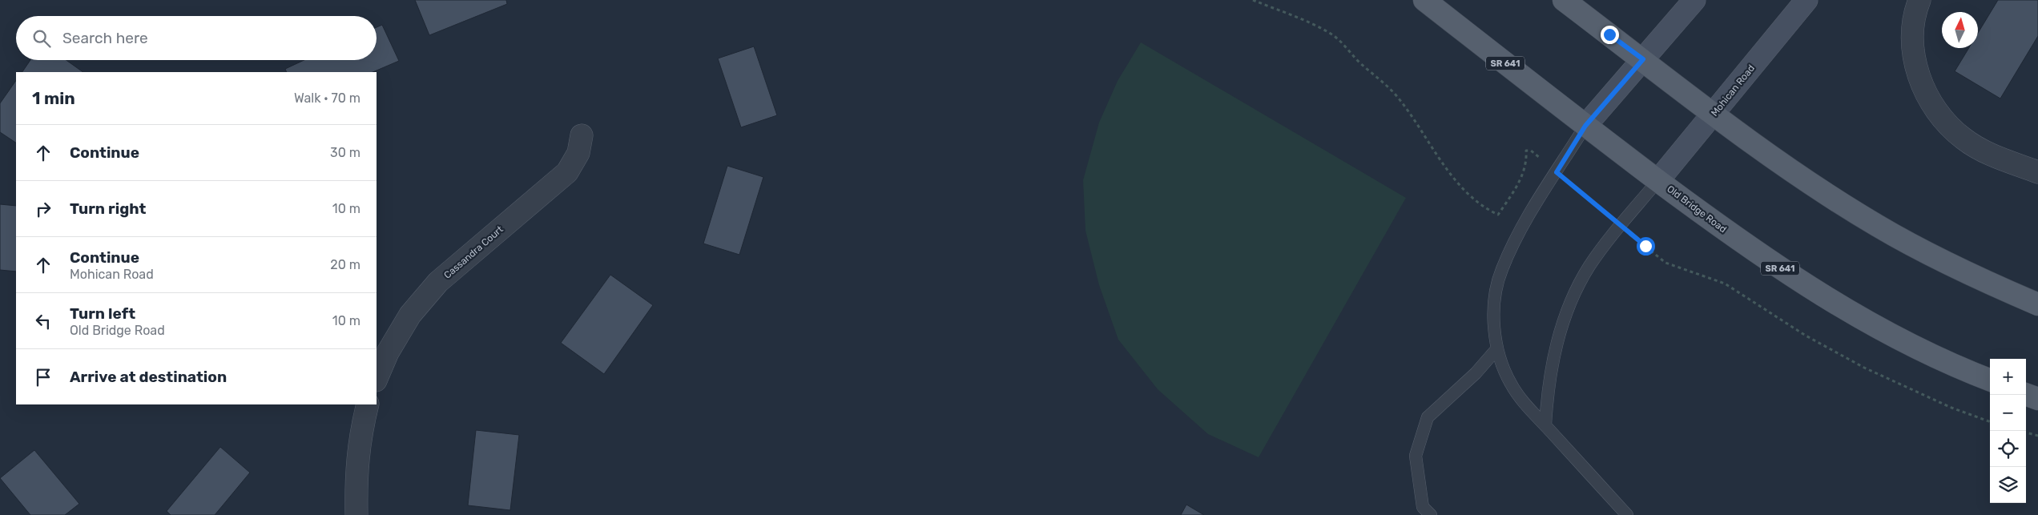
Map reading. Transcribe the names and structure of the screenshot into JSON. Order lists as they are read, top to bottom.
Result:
{
  "streets": {
    "main road": ["SR 641", "Old Bridge Road"],
    "street": ["Mohican Road", "Cassandra Court"]
  },
  "crossings": [
    ["Mohican Road", "Old Bridge Road"]
  ],
  "north": "top",
  "page": {
    "search": "Search here",
    "heading": ["1 min", "Walk · 70 m"],
    "list": [
      ["Continue", "30 m"],
      ["Turn right", "10 m"],
      ["Continue", "Mohican Road", "20 m"],
      ["Turn left", "Old Bridge Road", "10 m"],
      "Arrive at destination"
    ],
    "map_buttons": ["+", "−"]
  }
}
